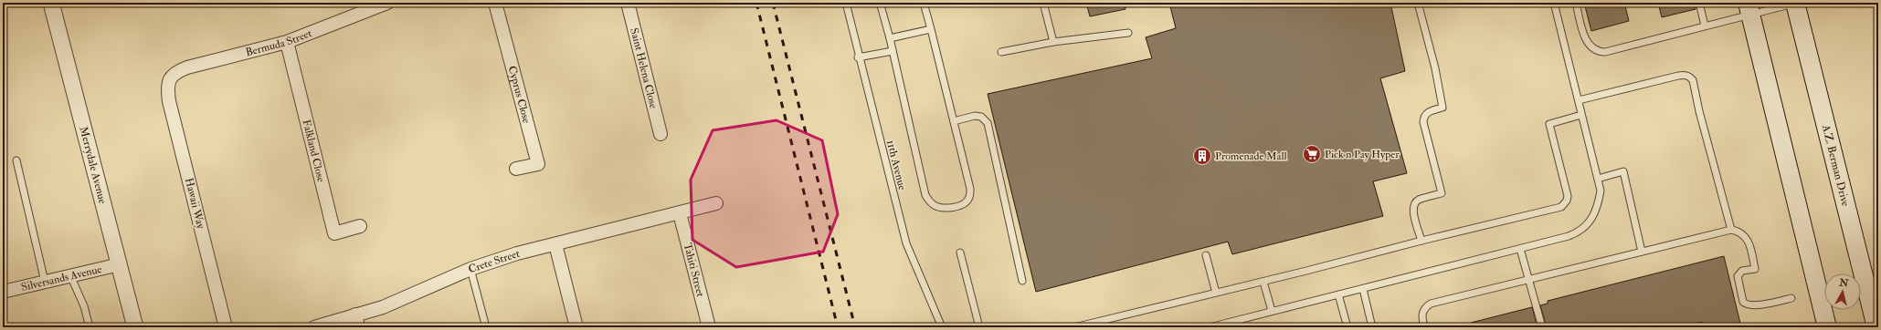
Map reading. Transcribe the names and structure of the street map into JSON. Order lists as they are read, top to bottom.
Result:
{
  "streets": {
    "main road": ["A.Z. Berman Drive"],
    "street": [
      "Bermuda Street",
      "Saint Helena Close",
      "Cyprus Close",
      "Falkland Close",
      "Merrydale Avenue",
      "Hawaii Way",
      "Crete Street",
      "Tahiti Street",
      "Silversands Avenue"
    ],
    "lane": ["11th Avenue"]
  },
  "crossings": [
    ["Bermuda Street", "Falkland Close"],
    ["Bermuda Street", "Hawaii Way"],
    ["Merrydale Avenue", "Silversands Avenue"],
    ["Crete Street", "Tahiti Street"]
  ],
  "places": {
    "supermarket": ["Pick n Pay Hyper"],
    "building": ["Promenade Mall"]
  },
  "north": "top"
}
